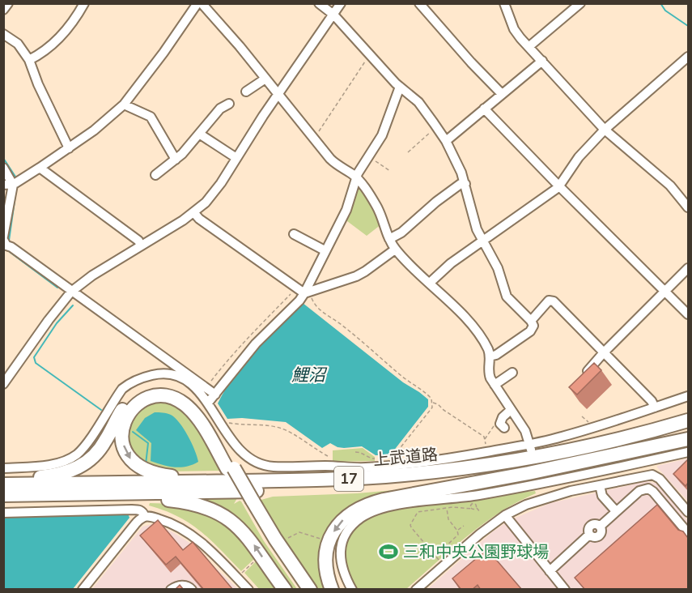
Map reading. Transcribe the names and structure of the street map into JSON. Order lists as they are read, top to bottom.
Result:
{
  "streets": {
    "highway": ["上武道路", "17"]
  },
  "water": ["鯉沼"],
  "places": {
    "sports": ["三和中央公園野球場"]
  }
}
